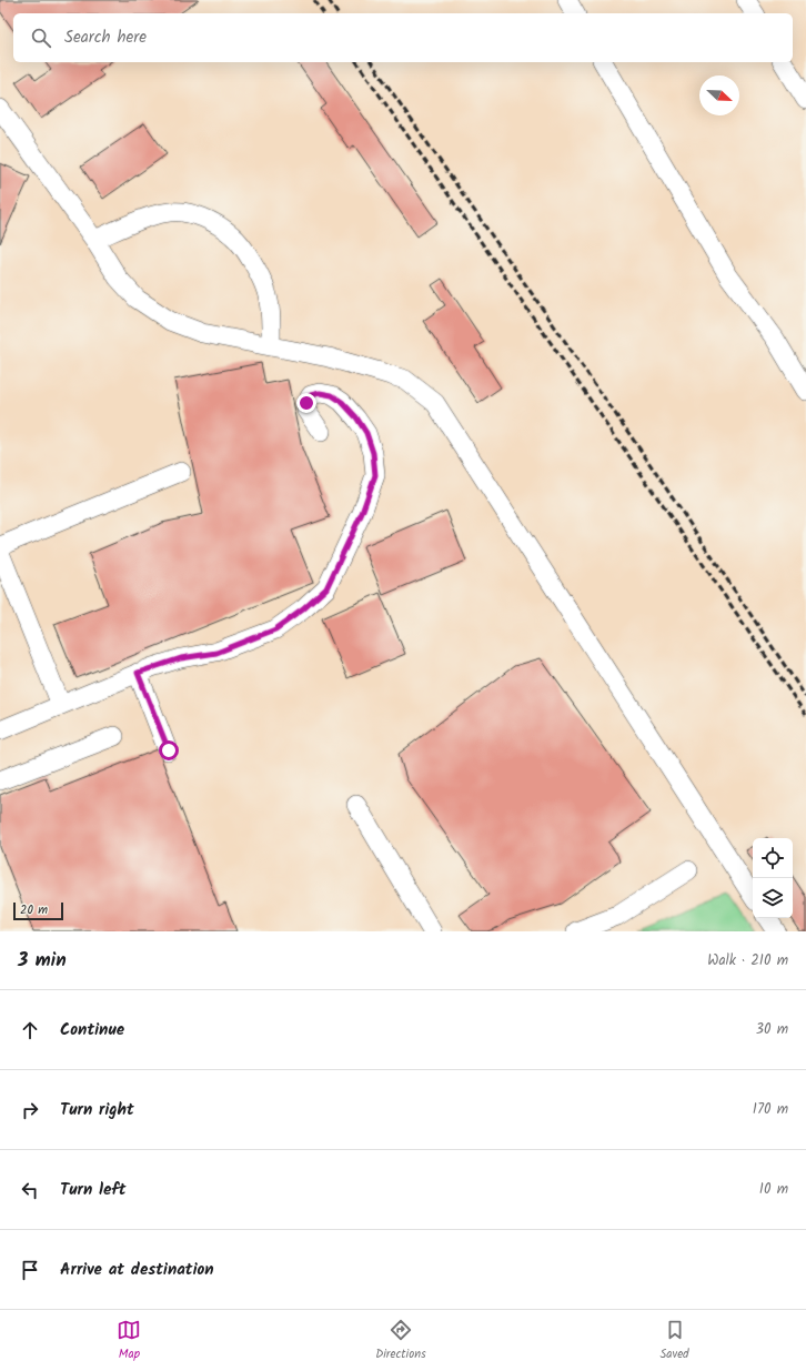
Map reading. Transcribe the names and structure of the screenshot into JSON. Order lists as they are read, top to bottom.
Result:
{
  "scale_bar": "20 m",
  "north": "bottom right",
  "page": {
    "search": "Search here",
    "scale": "20 m",
    "heading": ["3 min", "Walk · 210 m"],
    "list": [
      ["Continue", "30 m"],
      ["Turn right", "170 m"],
      ["Turn left", "10 m"],
      "Arrive at destination"
    ],
    "nav": ["Map", "Directions", "Saved"]
  }
}
